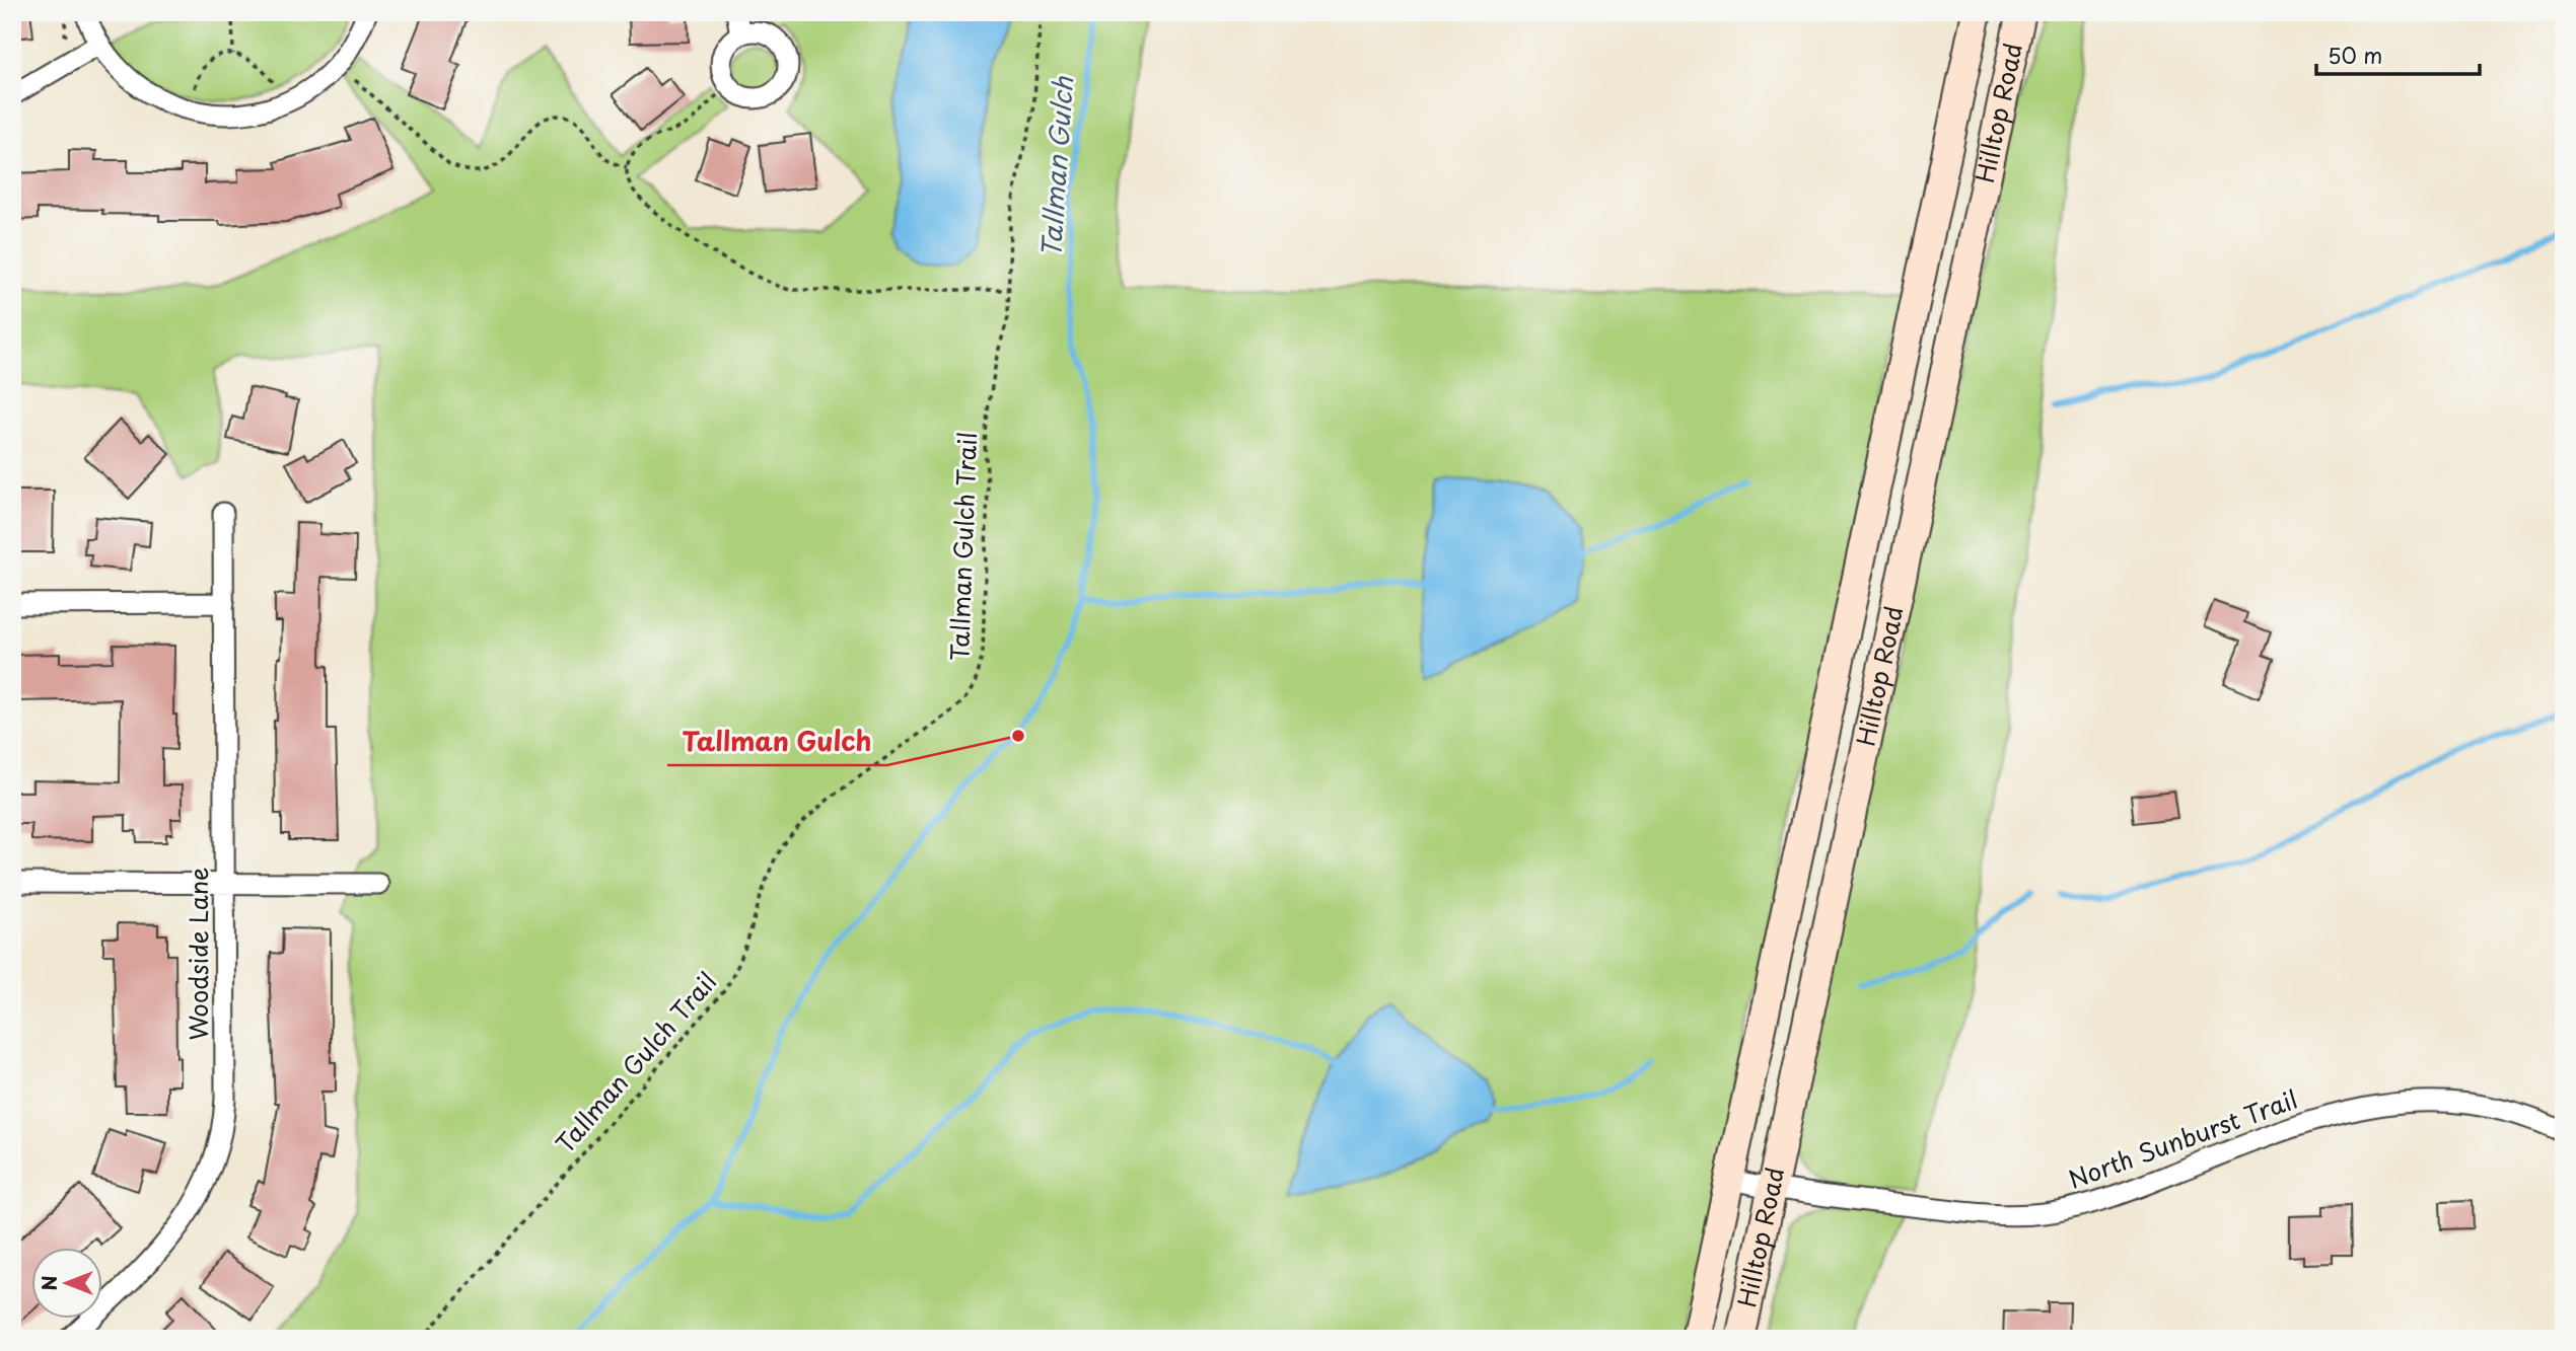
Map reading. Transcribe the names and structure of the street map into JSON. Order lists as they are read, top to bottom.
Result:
{
  "streets": {
    "main road": ["Hilltop Road"],
    "street": ["Woodside Lane", "North Sunburst Trail"],
    "path": ["Tallman Gulch Trail"]
  },
  "crossings": [
    ["Hilltop Road", "North Sunburst Trail"]
  ],
  "water": ["Tallman Gulch"],
  "places": ["Tallman Gulch"],
  "scale_bar": "50 m",
  "north": "left"
}
